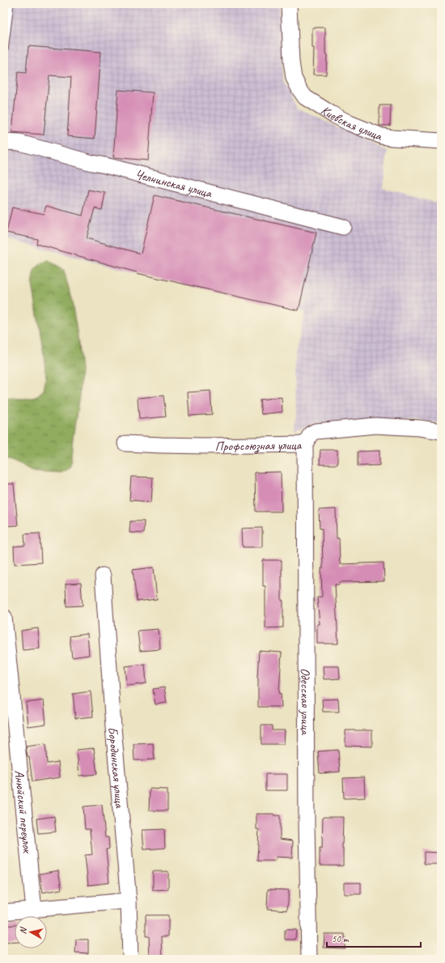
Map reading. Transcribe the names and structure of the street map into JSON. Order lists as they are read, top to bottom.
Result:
{
  "streets": {
    "street": [
      "Киевская улица",
      "Челнинская улица",
      "Профсоюзная улица",
      "Одесская улица",
      "Бородинская улица",
      "Анюйский переулок"
    ]
  },
  "crossings": [
    ["Профсоюзная улица", "Одесская улица"]
  ],
  "scale_bar": "50 m",
  "north": "left"
}
